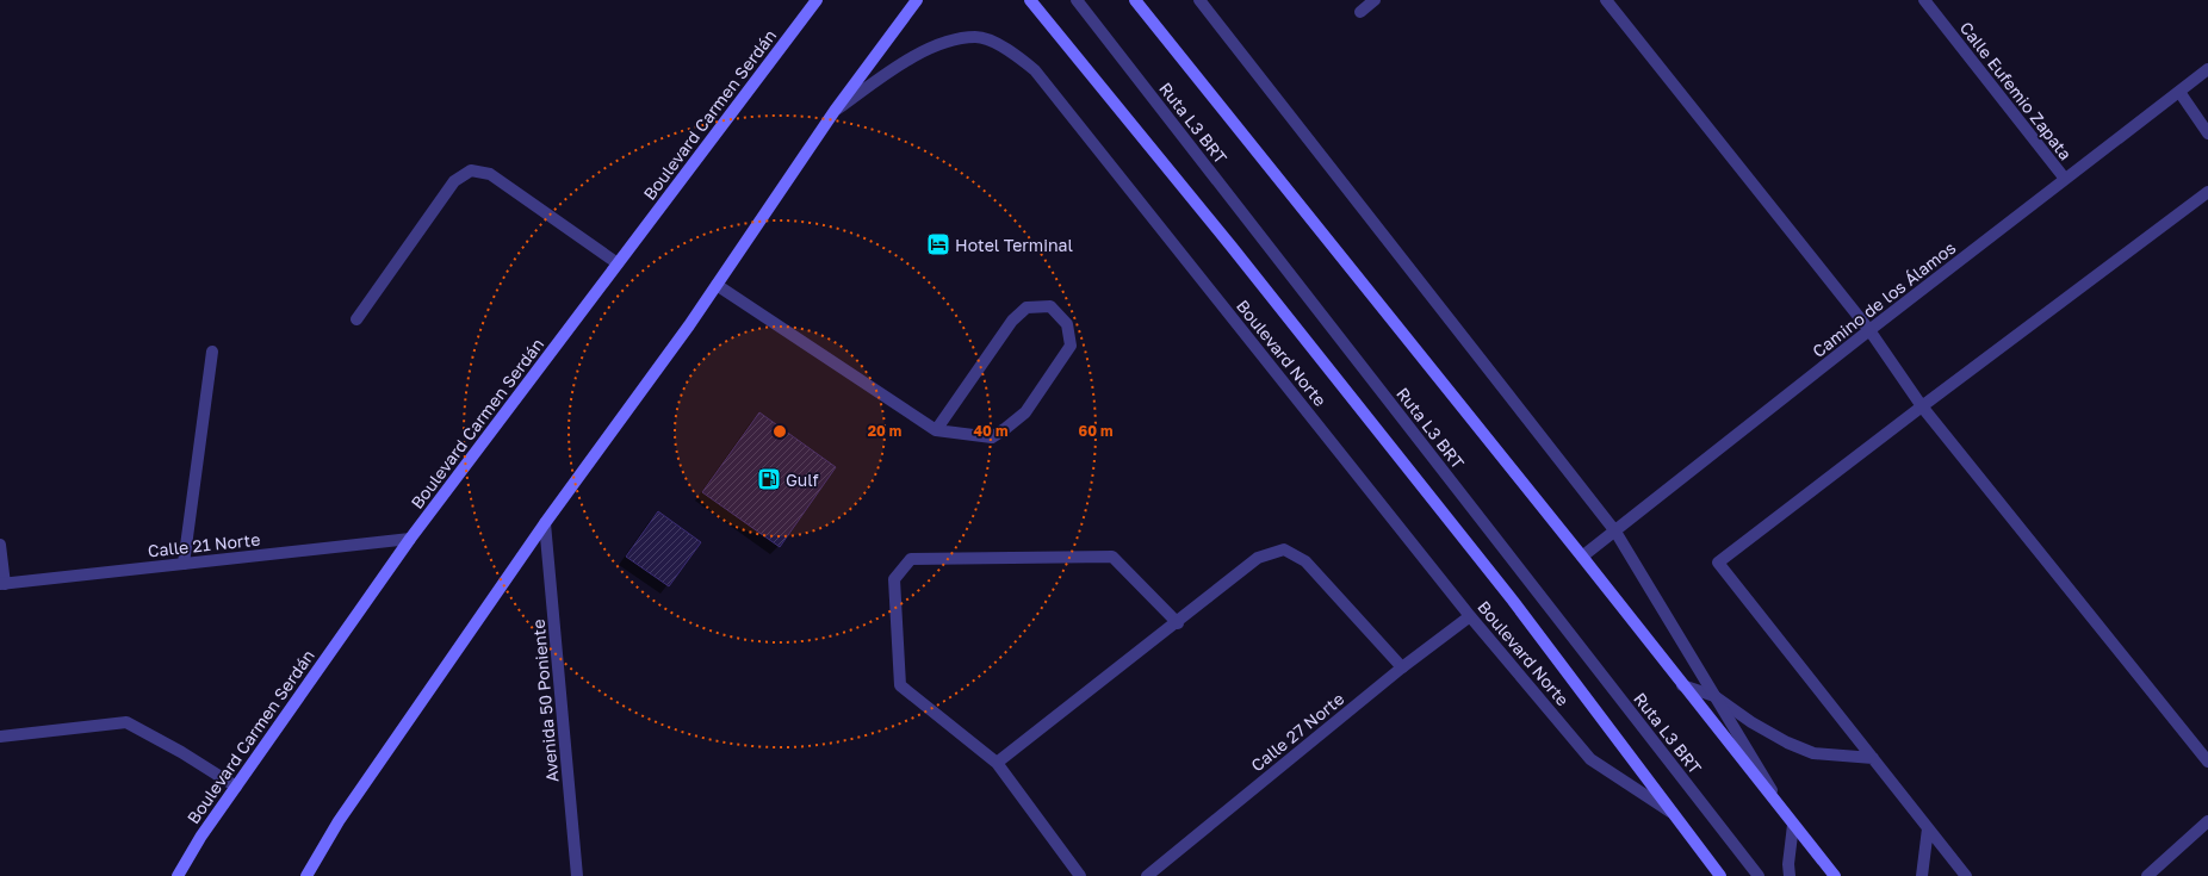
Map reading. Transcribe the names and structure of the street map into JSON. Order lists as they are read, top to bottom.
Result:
{
  "streets": {
    "main road": ["Boulevard Carmen Serdán", "Boulevard Norte"],
    "street": [
      "Calle Eufemio Zapata",
      "Ruta L3 BRT",
      "Camino de los Álamos",
      "Calle 21 Norte",
      "Avenida 50 Poniente",
      "Calle 27 Norte"
    ]
  },
  "crossings": [
    ["Calle Eufemio Zapata", "Camino de los Álamos"],
    ["Boulevard Carmen Serdán", "Calle 21 Norte"],
    ["Boulevard Norte", "Calle 27 Norte"]
  ],
  "places": {
    "hotel": ["Hotel Terminal"],
    "fuel station": ["Gulf"]
  },
  "rings": ["20 m", "40 m", "60 m"]
}
